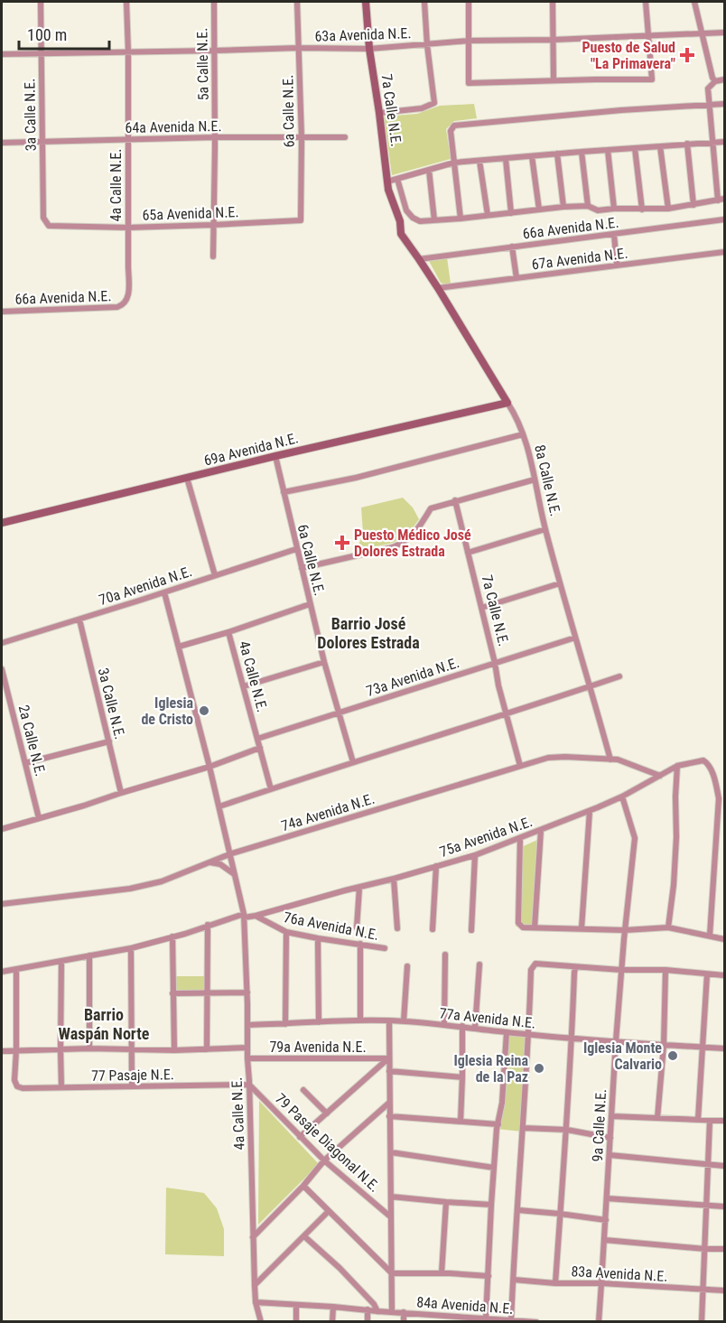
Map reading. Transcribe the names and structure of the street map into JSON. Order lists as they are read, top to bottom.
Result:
{
  "streets": {
    "street": [
      "63a Avenida N.E.",
      "5a Calle N.E.",
      "7a Calle N.E.",
      "6a Calle N.E.",
      "3a Calle N.E.",
      "64a Avenida N.E.",
      "4a Calle N.E.",
      "65a Avenida N.E.",
      "66a Avenida N.E.",
      "67a Avenida N.E.",
      "69a Avenida N.E.",
      "8a Calle N.E.",
      "70a Avenida N.E.",
      "73a Avenida N.E.",
      "2a Calle N.E.",
      "74a Avenida N.E.",
      "75a Avenida N.E.",
      "76a Avenida N.E.",
      "77a Avenida N.E.",
      "79a Avenida N.E.",
      "77 Pasaje N.E.",
      "9a Calle N.E.",
      "79 Pasaje Diagonal N.E.",
      "83a Avenida N.E.",
      "84a Avenida N.E."
    ]
  },
  "crossings": [
    ["63a Avenida N.E.", "5a Calle N.E."],
    ["63a Avenida N.E.", "7a Calle N.E."],
    ["63a Avenida N.E.", "6a Calle N.E."],
    ["63a Avenida N.E.", "3a Calle N.E."],
    ["63a Avenida N.E.", "4a Calle N.E."],
    ["5a Calle N.E.", "64a Avenida N.E."],
    ["5a Calle N.E.", "65a Avenida N.E."],
    ["7a Calle N.E.", "8a Calle N.E."],
    ["7a Calle N.E.", "73a Avenida N.E."],
    ["6a Calle N.E.", "64a Avenida N.E."],
    ["6a Calle N.E.", "65a Avenida N.E."],
    ["6a Calle N.E.", "69a Avenida N.E."],
    ["6a Calle N.E.", "70a Avenida N.E."],
    ["6a Calle N.E.", "73a Avenida N.E."],
    ["3a Calle N.E.", "64a Avenida N.E."],
    ["3a Calle N.E.", "65a Avenida N.E."],
    ["3a Calle N.E.", "70a Avenida N.E."],
    ["64a Avenida N.E.", "4a Calle N.E."],
    ["4a Calle N.E.", "65a Avenida N.E."],
    ["4a Calle N.E.", "66a Avenida N.E."],
    ["4a Calle N.E.", "70a Avenida N.E."],
    ["4a Calle N.E.", "73a Avenida N.E."],
    ["4a Calle N.E.", "74a Avenida N.E."],
    ["4a Calle N.E.", "77a Avenida N.E."],
    ["4a Calle N.E.", "79a Avenida N.E."],
    ["4a Calle N.E.", "77 Pasaje N.E."],
    ["4a Calle N.E.", "79 Pasaje Diagonal N.E."],
    ["66a Avenida N.E.", "8a Calle N.E."],
    ["67a Avenida N.E.", "8a Calle N.E."],
    ["69a Avenida N.E.", "8a Calle N.E."],
    ["8a Calle N.E.", "73a Avenida N.E."],
    ["8a Calle N.E.", "74a Avenida N.E."],
    ["74a Avenida N.E.", "75a Avenida N.E."],
    ["75a Avenida N.E.", "76a Avenida N.E."],
    ["75a Avenida N.E.", "9a Calle N.E."],
    ["77a Avenida N.E.", "9a Calle N.E."],
    ["77 Pasaje N.E.", "79 Pasaje Diagonal N.E."],
    ["9a Calle N.E.", "83a Avenida N.E."]
  ],
  "districts": ["Barrio José Dolores Estrada", "Barrio Waspán Norte"],
  "places": {
    "health": ["Puesto de Salud \"La Primavera\"", "Puesto Médico José Dolores Estrada"],
    "other": ["Iglesia de Cristo", "Iglesia Monte Calvario", "Iglesia Reina de la Paz"]
  },
  "scale_bar": "100 m"
}
